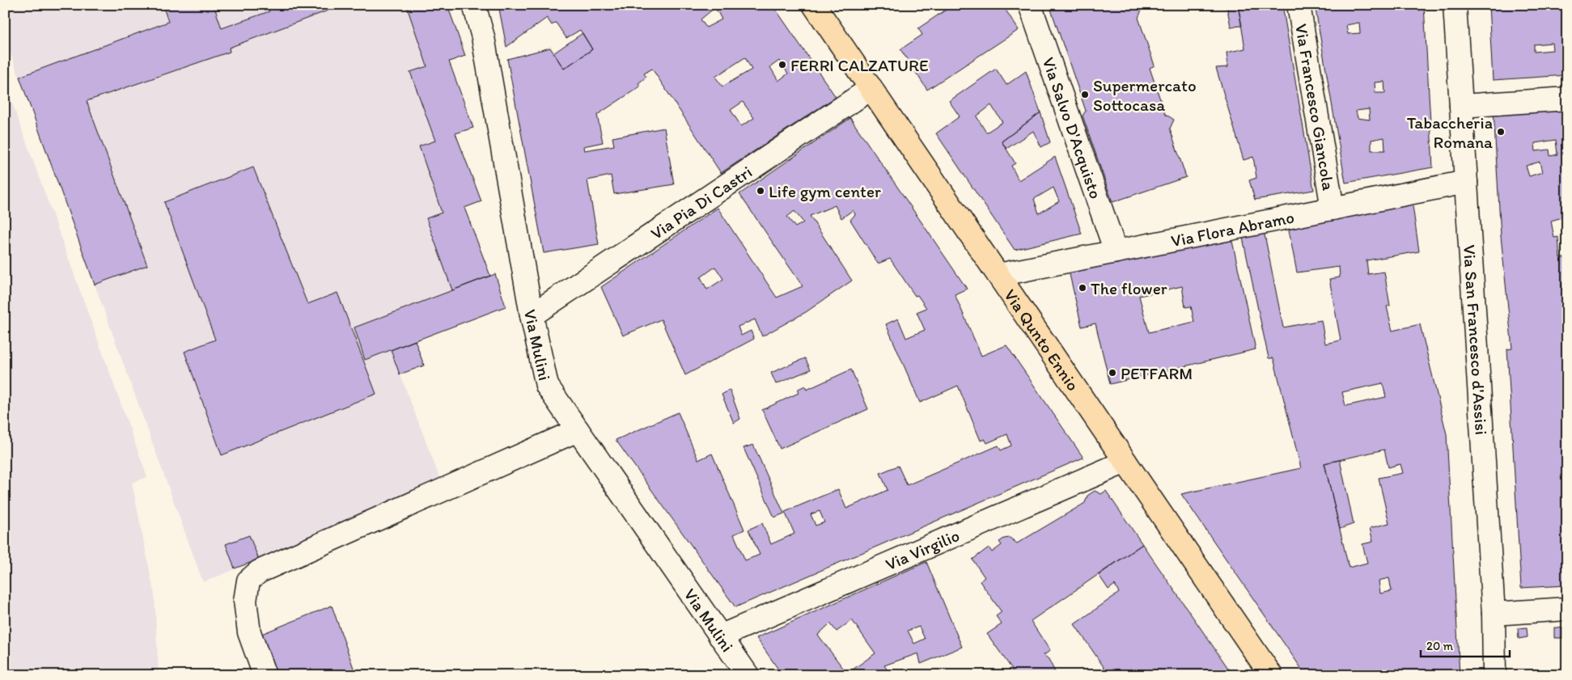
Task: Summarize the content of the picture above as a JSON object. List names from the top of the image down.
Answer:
{
  "streets": {
    "main road": ["Via Qunto Ennio"],
    "street": [
      "Via Francesco Giancola",
      "Via Salvo D'Acquisto",
      "Via Pia Di Castri",
      "Via Flora Abramo",
      "Via San Francesco d'Assisi",
      "Via Mulini",
      "Via Virgilio"
    ]
  },
  "crossings": [
    ["Via Francesco Giancola", "Via Flora Abramo"],
    ["Via Salvo D'Acquisto", "Via Flora Abramo"],
    ["Via Pia Di Castri", "Via Qunto Ennio"],
    ["Via Pia Di Castri", "Via Mulini"],
    ["Via Flora Abramo", "Via Qunto Ennio"],
    ["Via Flora Abramo", "Via San Francesco d'Assisi"],
    ["Via Qunto Ennio", "Via Virgilio"],
    ["Via Mulini", "Via Virgilio"]
  ],
  "places": [
    "FERRI CALZATURE",
    "Supermercato Sottocasa",
    "Tabaccheria Romana",
    "Life gym center",
    "The flower",
    "PETFARM"
  ],
  "scale_bar": "20 m"
}
